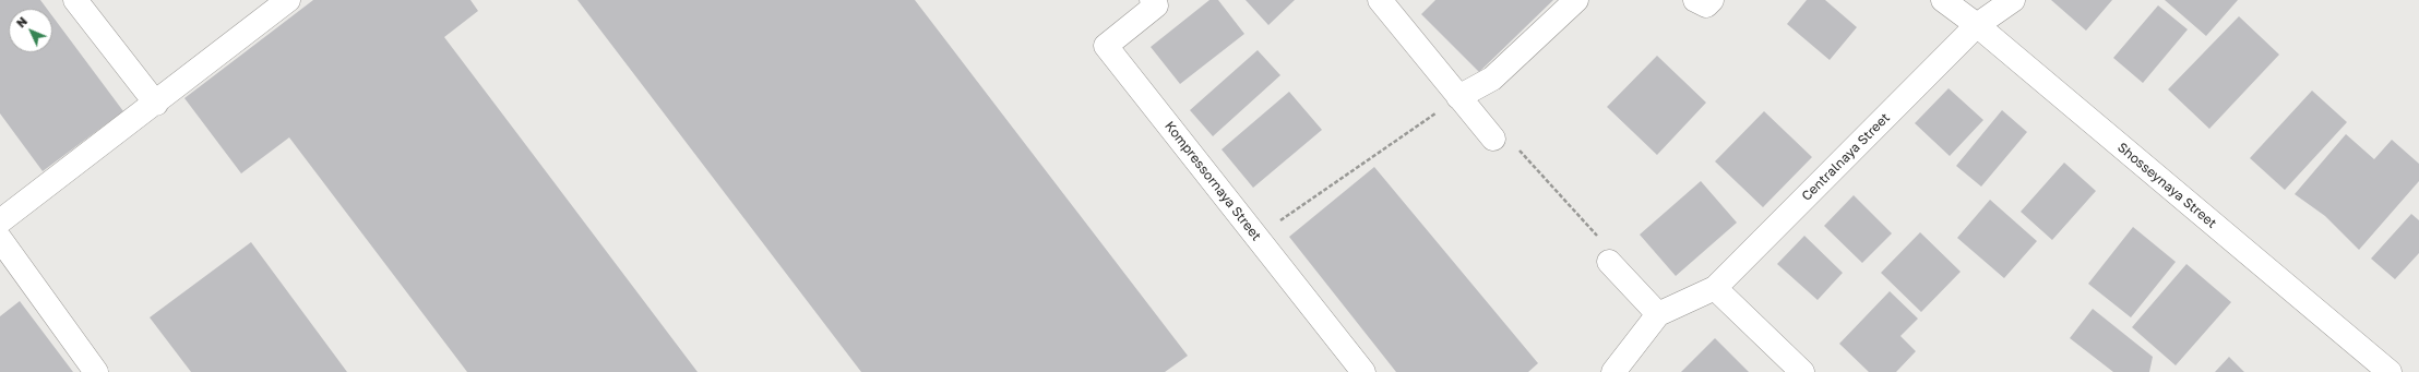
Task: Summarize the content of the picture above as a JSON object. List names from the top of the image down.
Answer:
{
  "streets": {
    "street": ["Centralnaya Street", "Kompressornaya Street", "Shosseynaya Street"]
  },
  "crossings": [
    ["Centralnaya Street", "Shosseynaya Street"]
  ],
  "north": "top left"
}
